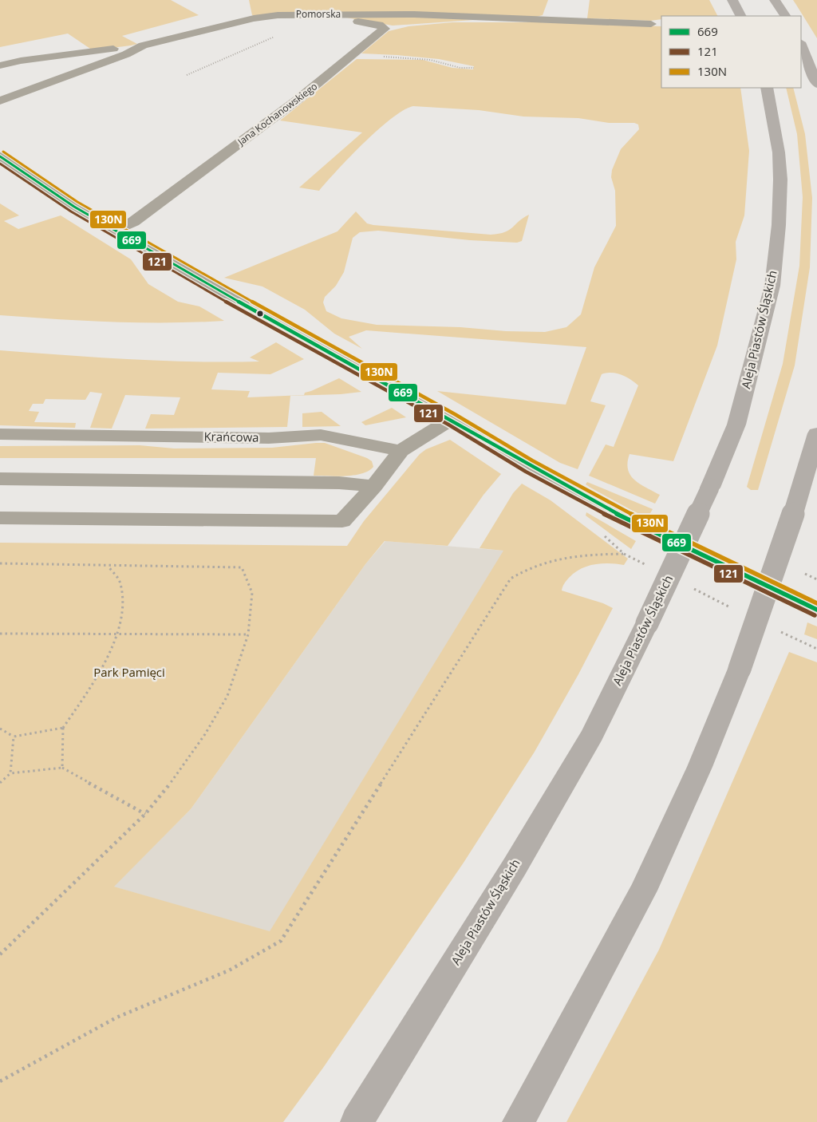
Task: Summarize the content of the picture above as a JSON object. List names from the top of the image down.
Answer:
{
  "streets": {
    "highway": ["Aleja Piastów Śląskich"],
    "street": ["Pomorska", "Jana Kochanowskiego", "Krańcowa"]
  },
  "parks": ["Park Pamięci"],
  "lines": ["transit line 130N", "transit line 669", "transit line 121"],
  "legend": ["669", "121", "130N"]
}
